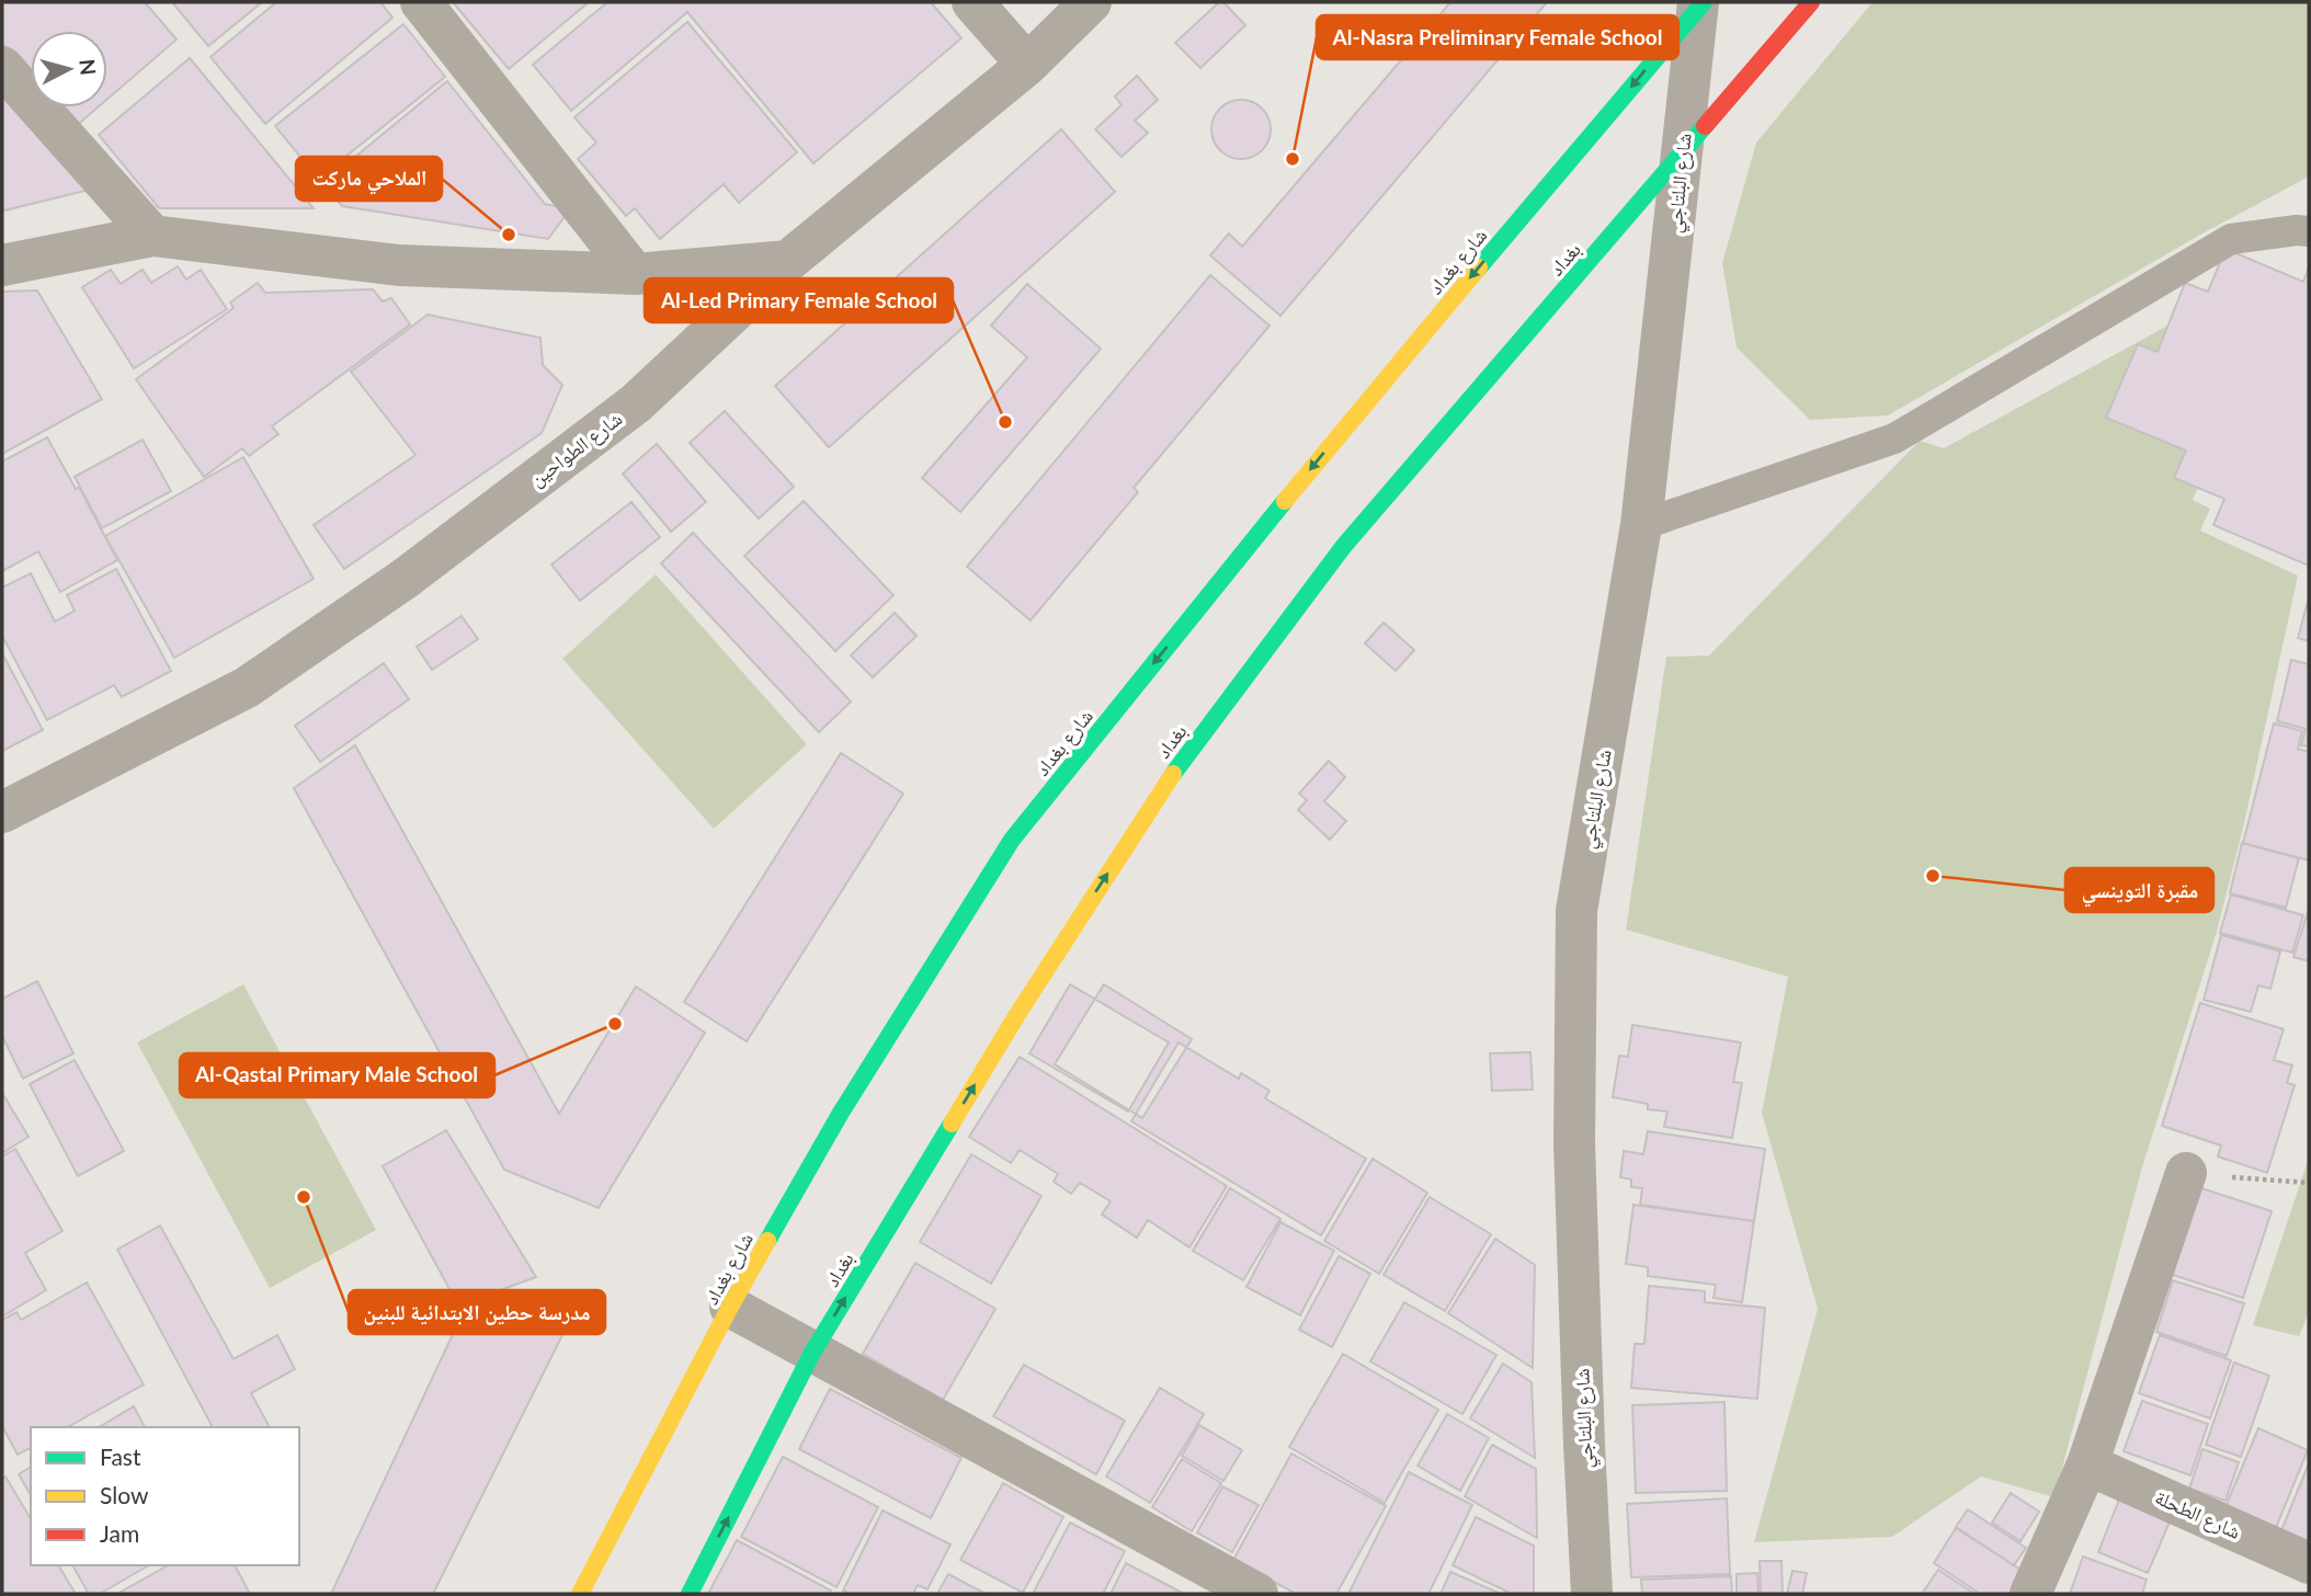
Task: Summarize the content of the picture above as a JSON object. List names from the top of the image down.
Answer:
{
  "streets": {
    "main road": ["بغداد", "شارع بغداد"],
    "street": ["شارع البلتاجي", "شارع الطواحين", "شارع الطحلة"]
  },
  "crossings": [
    ["شارع البلتاجي", "بغداد"],
    ["شارع البلتاجي", "شارع بغداد"]
  ],
  "one_way": ["بغداد", "شارع بغداد"],
  "places": [
    "Al-Nasra Preliminary Female School",
    "الملاحي ماركت",
    "Al-Led Primary Female School",
    "مقبرة التوينسي",
    "Al-Qastal Primary Male School",
    "مدرسة حطين الابتدائية للبنين"
  ],
  "legend": ["Fast", "Slow", "Jam"],
  "north": "right"
}
